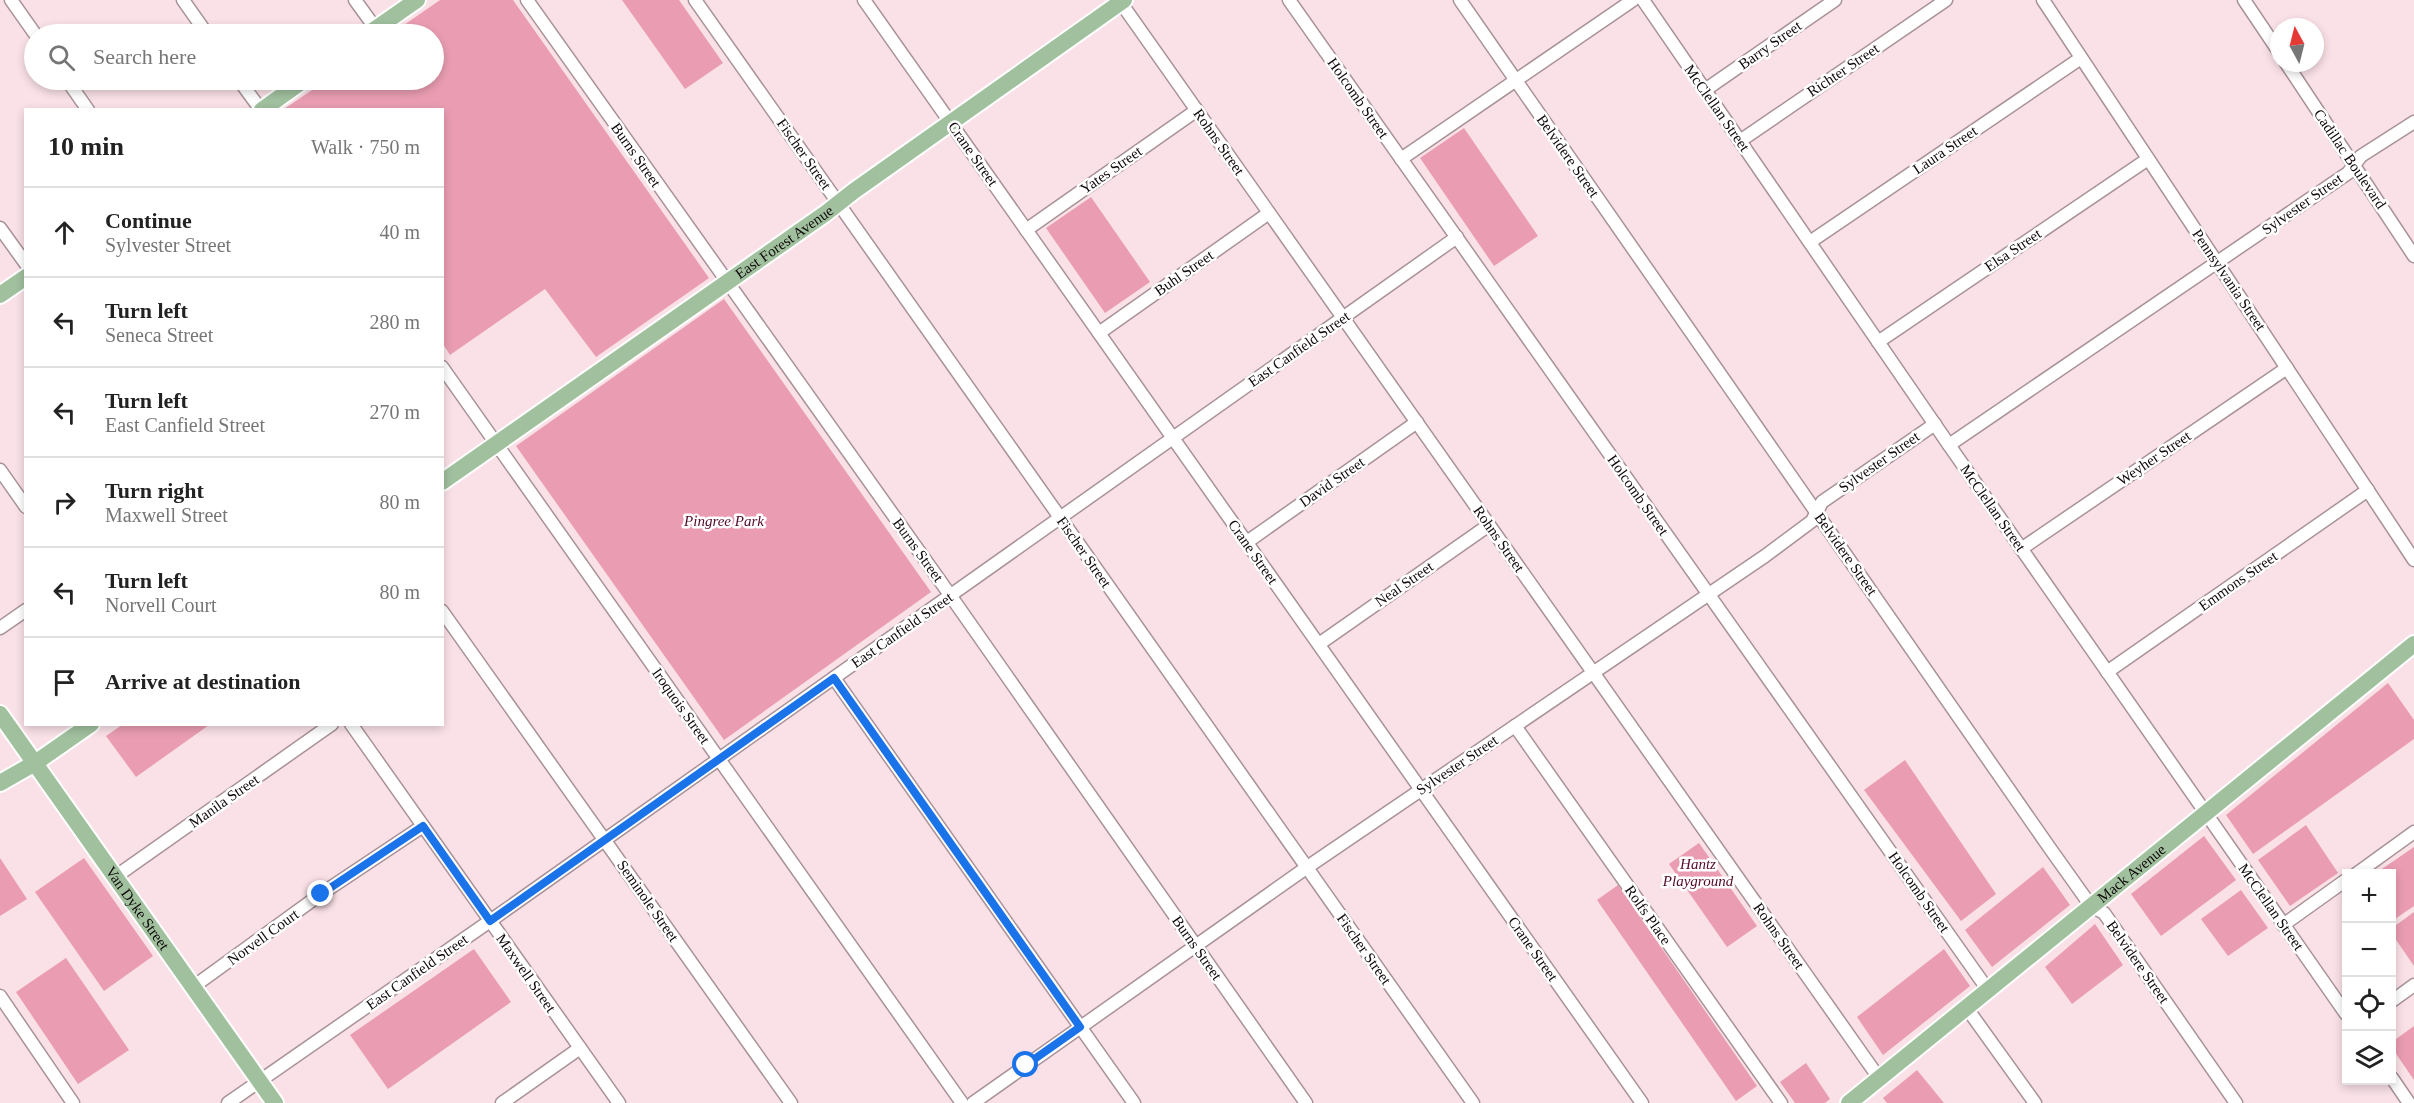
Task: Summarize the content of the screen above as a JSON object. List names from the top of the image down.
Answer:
{
  "streets": {
    "main road": ["East Forest Avenue", "Mack Avenue", "Van Dyke Street"],
    "street": [
      "Barry Street",
      "Richter Street",
      "Holcomb Street",
      "McClellan Street",
      "Rohns Street",
      "Laura Street",
      "Fischer Street",
      "Crane Street",
      "Burns Street",
      "Belvidere Street",
      "Cadillac Boulevard",
      "Yates Street",
      "Sylvester Street",
      "Elsa Street",
      "Buhl Street",
      "Pennsylvania Street",
      "East Canfield Street",
      "Weyher Street",
      "David Street",
      "Emmons Street",
      "Neal Street",
      "Iroquois Street",
      "Manila Street",
      "Seminole Street",
      "Rolfs Place",
      "Norvell Court",
      "Maxwell Street"
    ]
  },
  "crossings": [
    ["Barry Street", "McClellan Street"],
    ["Richter Street", "McClellan Street"],
    ["Holcomb Street", "Sylvester Street"],
    ["Holcomb Street", "East Canfield Street"],
    ["Holcomb Street", "Mack Avenue"],
    ["McClellan Street", "Laura Street"],
    ["McClellan Street", "Sylvester Street"],
    ["McClellan Street", "Elsa Street"],
    ["McClellan Street", "Weyher Street"],
    ["McClellan Street", "Emmons Street"],
    ["McClellan Street", "Mack Avenue"],
    ["Rohns Street", "Yates Street"],
    ["Rohns Street", "Sylvester Street"],
    ["Rohns Street", "East Forest Avenue"],
    ["Rohns Street", "Buhl Street"],
    ["Rohns Street", "East Canfield Street"],
    ["Rohns Street", "David Street"],
    ["Rohns Street", "Neal Street"],
    ["Rohns Street", "Mack Avenue"],
    ["Laura Street", "Pennsylvania Street"],
    ["Fischer Street", "Sylvester Street"],
    ["Fischer Street", "East Forest Avenue"],
    ["Fischer Street", "East Canfield Street"],
    ["Crane Street", "Yates Street"],
    ["Crane Street", "Sylvester Street"],
    ["Crane Street", "East Forest Avenue"],
    ["Crane Street", "Buhl Street"],
    ["Crane Street", "East Canfield Street"],
    ["Crane Street", "David Street"],
    ["Crane Street", "Neal Street"],
    ["Burns Street", "Sylvester Street"],
    ["Burns Street", "East Forest Avenue"],
    ["Burns Street", "East Canfield Street"],
    ["Belvidere Street", "Sylvester Street"],
    ["Belvidere Street", "Mack Avenue"],
    ["Cadillac Boulevard", "Sylvester Street"],
    ["Sylvester Street", "Pennsylvania Street"],
    ["Sylvester Street", "Rolfs Place"],
    ["East Forest Avenue", "Iroquois Street"],
    ["Elsa Street", "Pennsylvania Street"],
    ["Pennsylvania Street", "Weyher Street"],
    ["Pennsylvania Street", "Emmons Street"],
    ["East Canfield Street", "Iroquois Street"],
    ["East Canfield Street", "Seminole Street"],
    ["East Canfield Street", "Van Dyke Street"],
    ["East Canfield Street", "Maxwell Street"],
    ["Manila Street", "Van Dyke Street"],
    ["Van Dyke Street", "Norvell Court"],
    ["Norvell Court", "Maxwell Street"]
  ],
  "parks": ["Pingree Park", "Hantz Playground"],
  "north": "top",
  "page": {
    "search": "Search here",
    "heading": ["10 min", "Walk · 750 m"],
    "list": [
      ["Continue", "Sylvester Street", "40 m"],
      ["Turn left", "Seneca Street", "280 m"],
      ["Turn left", "East Canfield Street", "270 m"],
      ["Turn right", "Maxwell Street", "80 m"],
      ["Turn left", "Norvell Court", "80 m"],
      "Arrive at destination"
    ],
    "map_buttons": ["+", "−"]
  }
}
